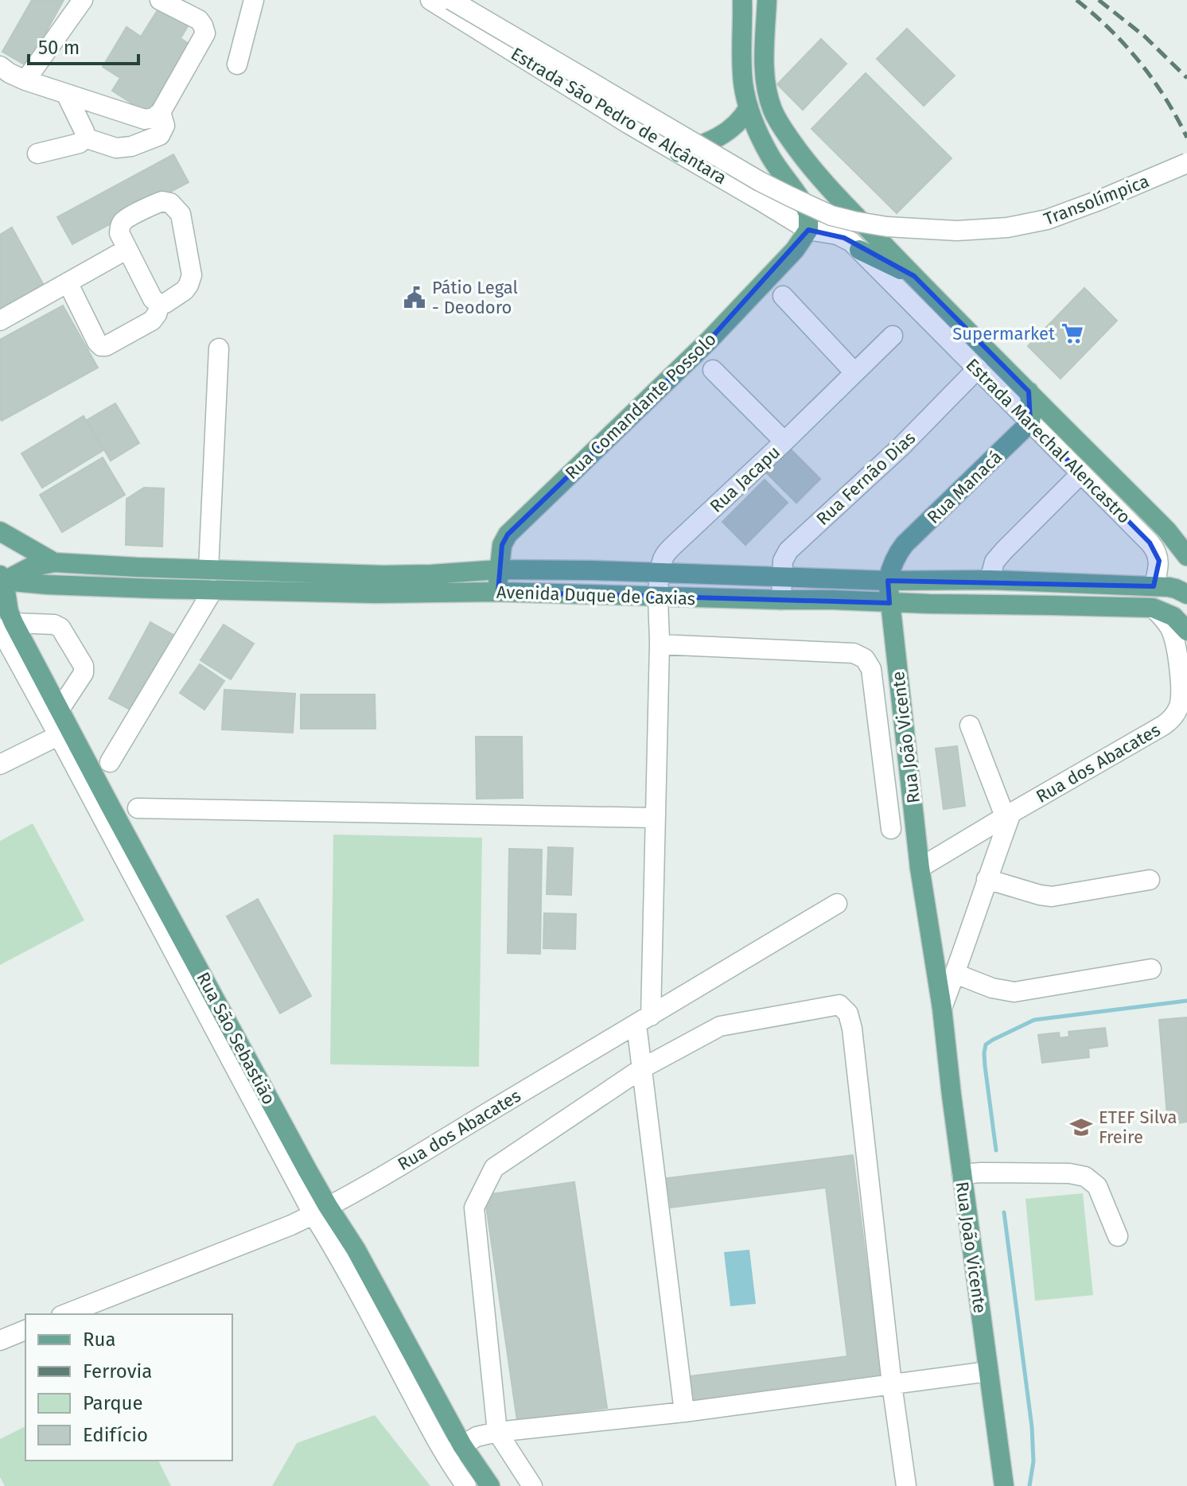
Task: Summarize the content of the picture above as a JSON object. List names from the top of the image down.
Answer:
{
  "streets": {
    "main road": [
      "Rua Comandante Possolo",
      "Estrada Marechal Alencastro",
      "Rua Manacá",
      "Avenida Duque de Caxias",
      "Rua João Vicente",
      "Rua São Sebastião"
    ],
    "street": [
      "Estrada São Pedro de Alcântara",
      "Transolímpica",
      "Rua Fernão Dias",
      "Rua Jacapu",
      "Rua dos Abacates"
    ]
  },
  "crossings": [
    ["Estrada São Pedro de Alcântara", "Rua Comandante Possolo"],
    ["Estrada São Pedro de Alcântara", "Estrada Marechal Alencastro"],
    ["Rua Comandante Possolo", "Estrada Marechal Alencastro"],
    ["Rua Comandante Possolo", "Avenida Duque de Caxias"],
    ["Estrada Marechal Alencastro", "Rua Fernão Dias"],
    ["Estrada Marechal Alencastro", "Rua Manacá"],
    ["Estrada Marechal Alencastro", "Avenida Duque de Caxias"],
    ["Rua Fernão Dias", "Avenida Duque de Caxias"],
    ["Rua Jacapu", "Avenida Duque de Caxias"],
    ["Rua Jacapu", "Rua dos Abacates"],
    ["Rua Manacá", "Avenida Duque de Caxias"],
    ["Rua Manacá", "Rua João Vicente"],
    ["Avenida Duque de Caxias", "Rua João Vicente"],
    ["Avenida Duque de Caxias", "Rua dos Abacates"],
    ["Avenida Duque de Caxias", "Rua São Sebastião"],
    ["Rua João Vicente", "Rua dos Abacates"],
    ["Rua dos Abacates", "Rua São Sebastião"]
  ],
  "places": {
    "public building": ["Pátio Legal - Deodoro"],
    "supermarket": ["Supermarket"],
    "school or university": ["ETEF Silva Freire"]
  },
  "legend": [
    "Rua",
    "Ferrovia",
    "Parque",
    "Edifício"
  ],
  "scale_bar": "50 m"
}
